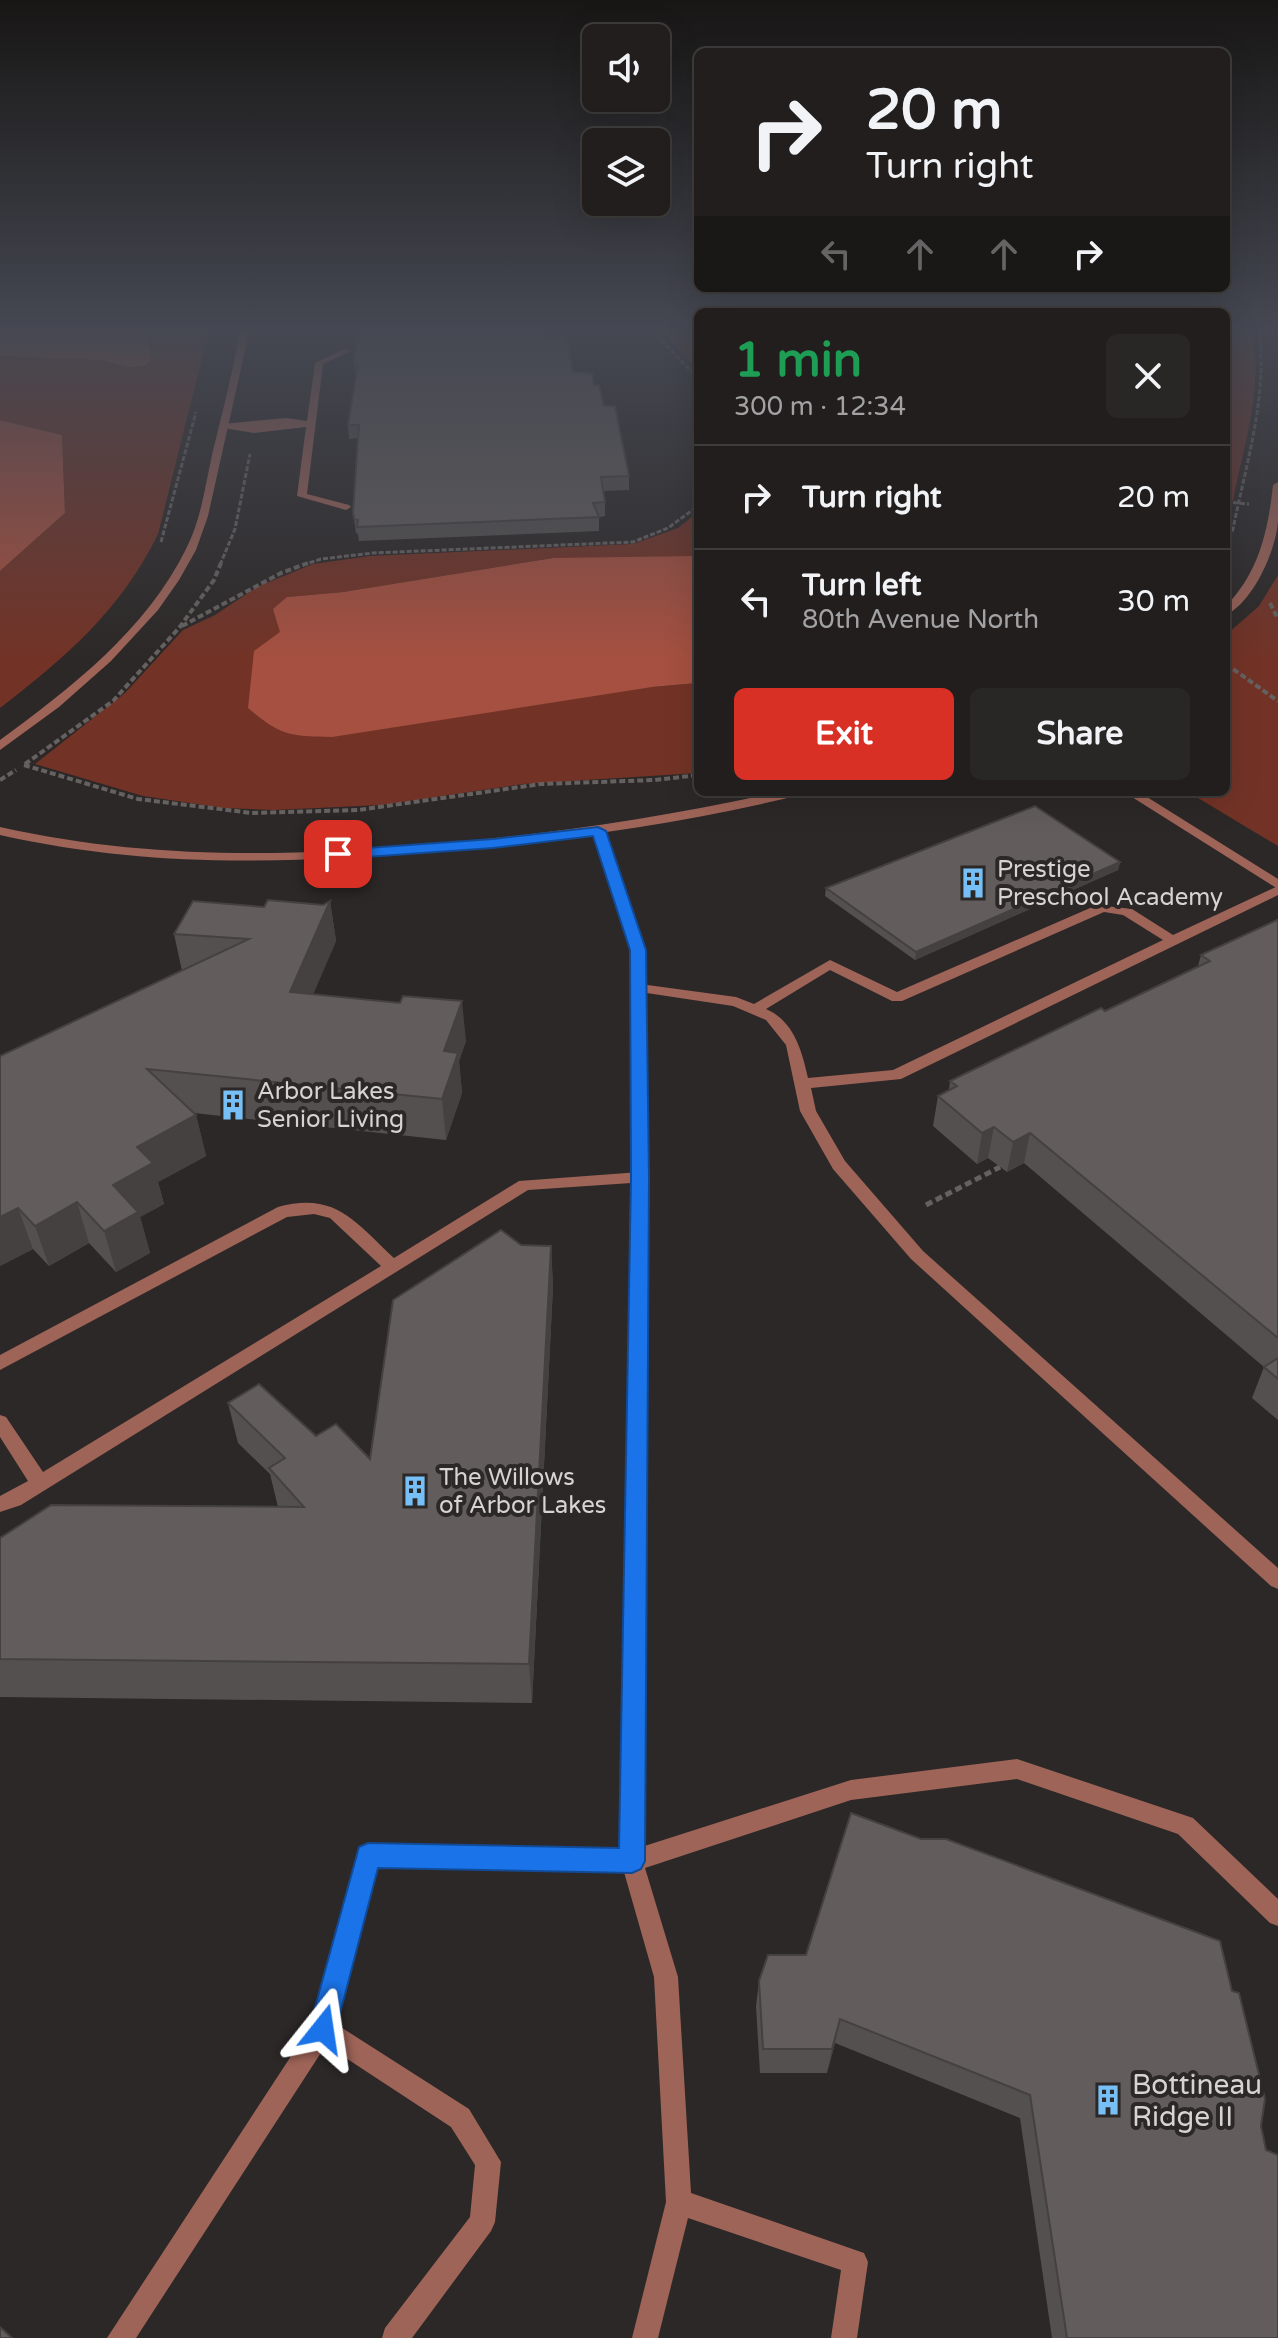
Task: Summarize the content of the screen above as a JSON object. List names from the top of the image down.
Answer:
{
  "places": {
    "building": [
      "Prestige Preschool Academy",
      "Arbor Lakes Senior Living",
      "The Willows of Arbor Lakes",
      "Bottineau Ridge II"
    ]
  },
  "page": {
    "turn": ["20 m", "Turn right"],
    "heading": ["1 min", "300 m · 12:34"],
    "list": [
      {
        "name": "Turn right",
        "value": "20 m"
      },
      {
        "name": "Turn left",
        "note": "80th Avenue North",
        "value": "30 m"
      }
    ],
    "buttons": ["Exit", "Share"]
  }
}
